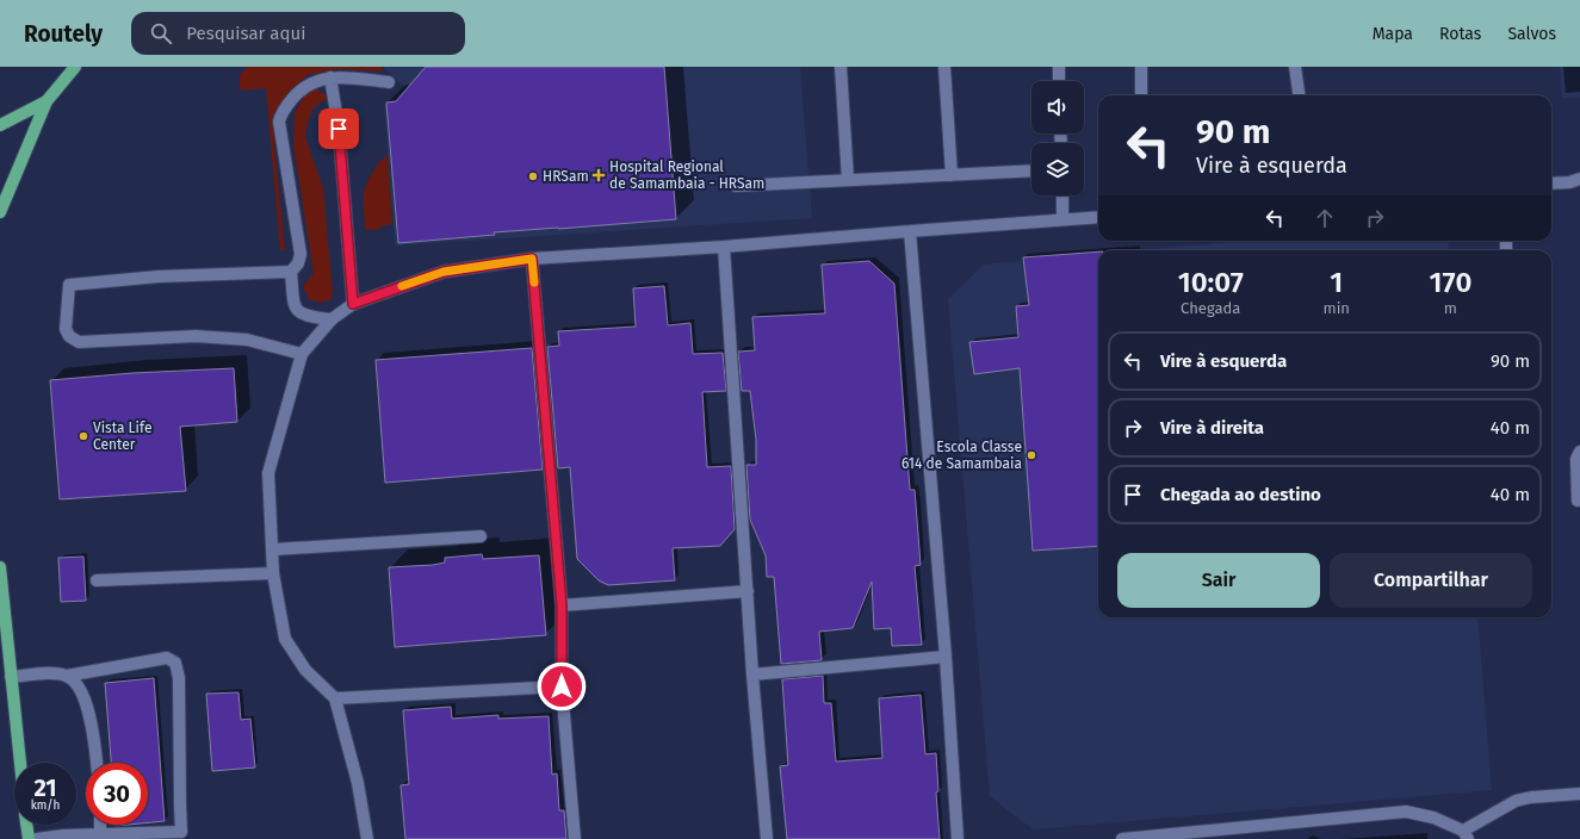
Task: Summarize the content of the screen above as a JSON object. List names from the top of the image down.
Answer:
{
  "places": {
    "health": ["Hospital Regional de Samambaia - HRSam"],
    "other": ["HRSam", "Vista Life Center", "Escola Classe 614 de Samambaia"]
  },
  "page": {
    "header": "Routely",
    "search": "Pesquisar aqui",
    "nav": ["Mapa", "Rotas", "Salvos"],
    "turn": ["90 m", "Vire à esquerda"],
    "eta": [
      "10:07",
      "Chegada",
      "1",
      "min",
      "170",
      "m"
    ],
    "list": [
      {
        "name": "Vire à esquerda",
        "value": "90 m"
      },
      {
        "name": "Vire à direita",
        "value": "40 m"
      },
      {
        "name": "Chegada ao destino",
        "value": "40 m"
      }
    ],
    "buttons": ["Sair", "Compartilhar"],
    "speed": "21 km/h",
    "limit": "30"
  }
}
